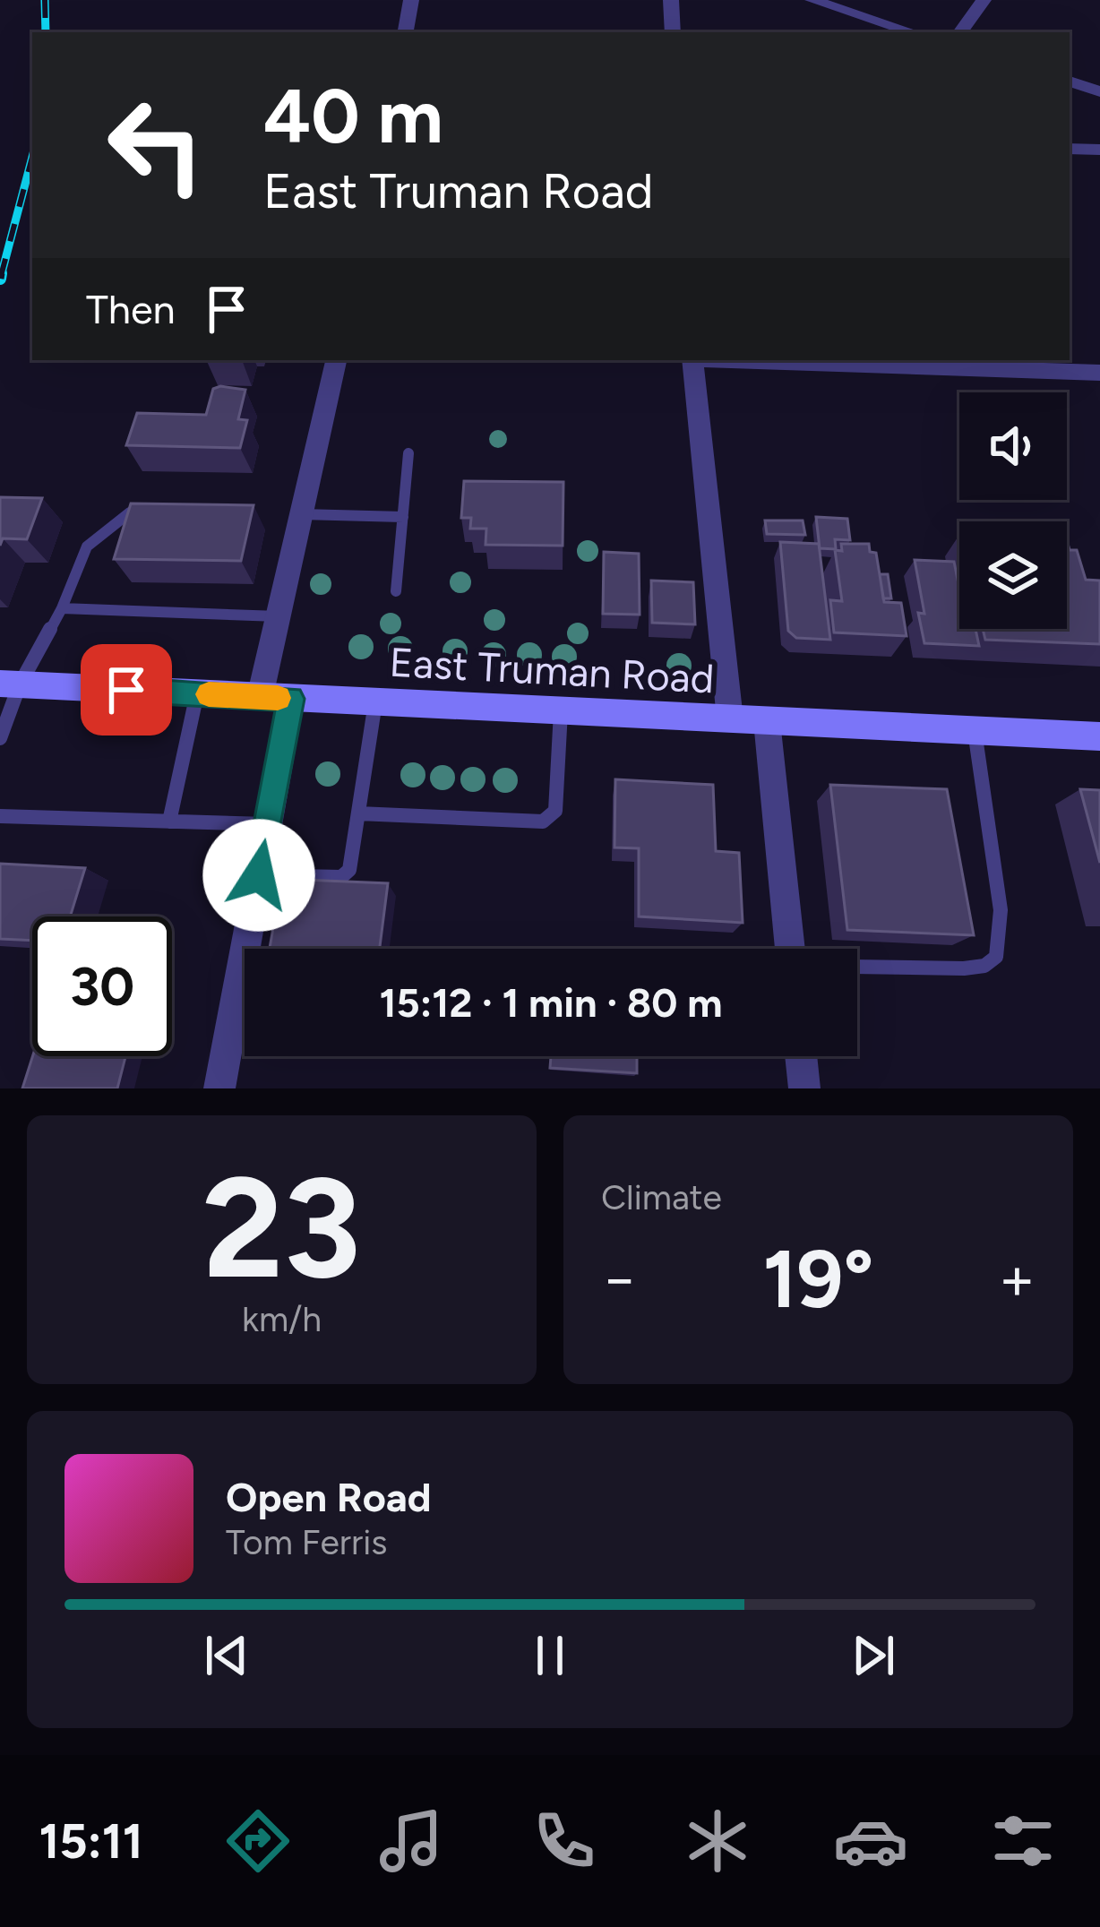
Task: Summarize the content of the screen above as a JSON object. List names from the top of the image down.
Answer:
{
  "streets": {
    "main road": ["East Truman Road"]
  },
  "page": {
    "turn": ["40 m", "East Truman Road"],
    "then": "Then",
    "limit": "30",
    "trip": "15:12 · 1 min · 80 m",
    "tile": [
      ["23", "km/h"],
      "Climate"
    ],
    "heat": ["−", "19°", "+"],
    "song": ["Open Road", "Tom Ferris"],
    "tabs": "15:11"
  }
}
